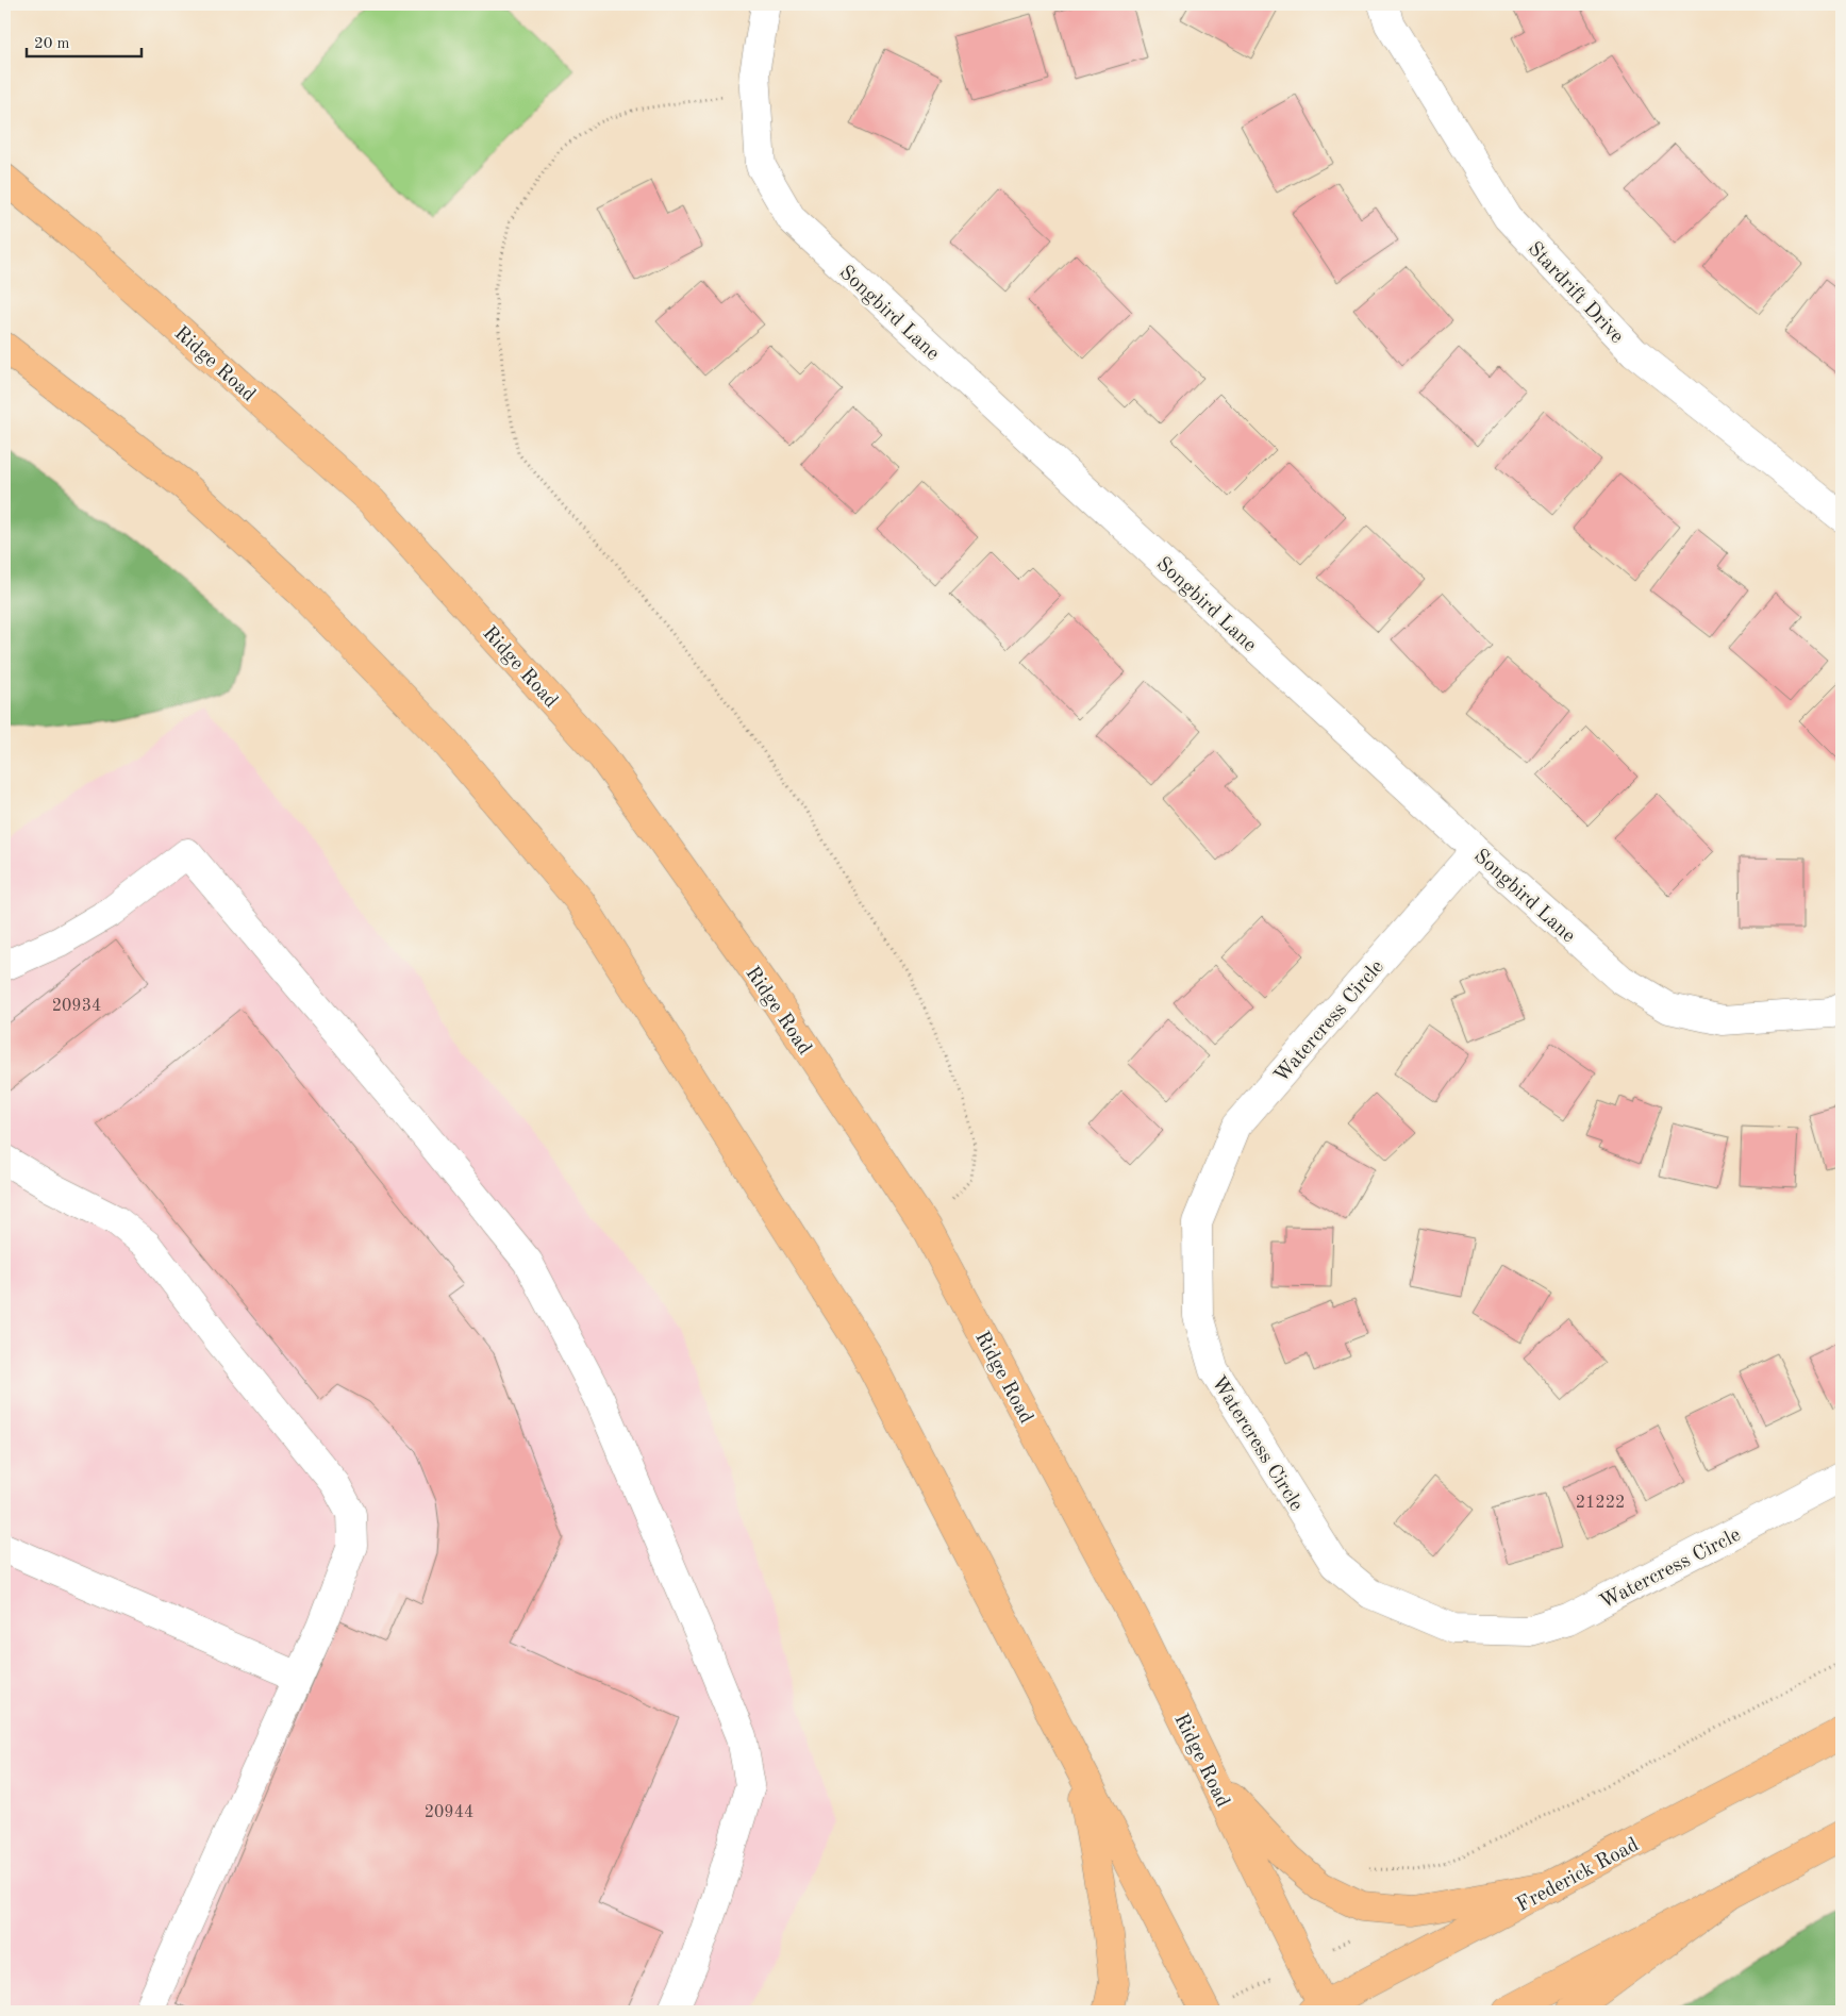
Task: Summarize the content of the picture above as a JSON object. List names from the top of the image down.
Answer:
{
  "streets": {
    "main road": ["Ridge Road", "Frederick Road"],
    "street": ["Stardrift Drive", "Songbird Lane", "Watercress Circle"]
  },
  "crossings": [
    ["Songbird Lane", "Watercress Circle"],
    ["Ridge Road", "Frederick Road"]
  ],
  "house_numbers": ["20934", "21222", "20944"],
  "scale_bar": "20 m"
}
